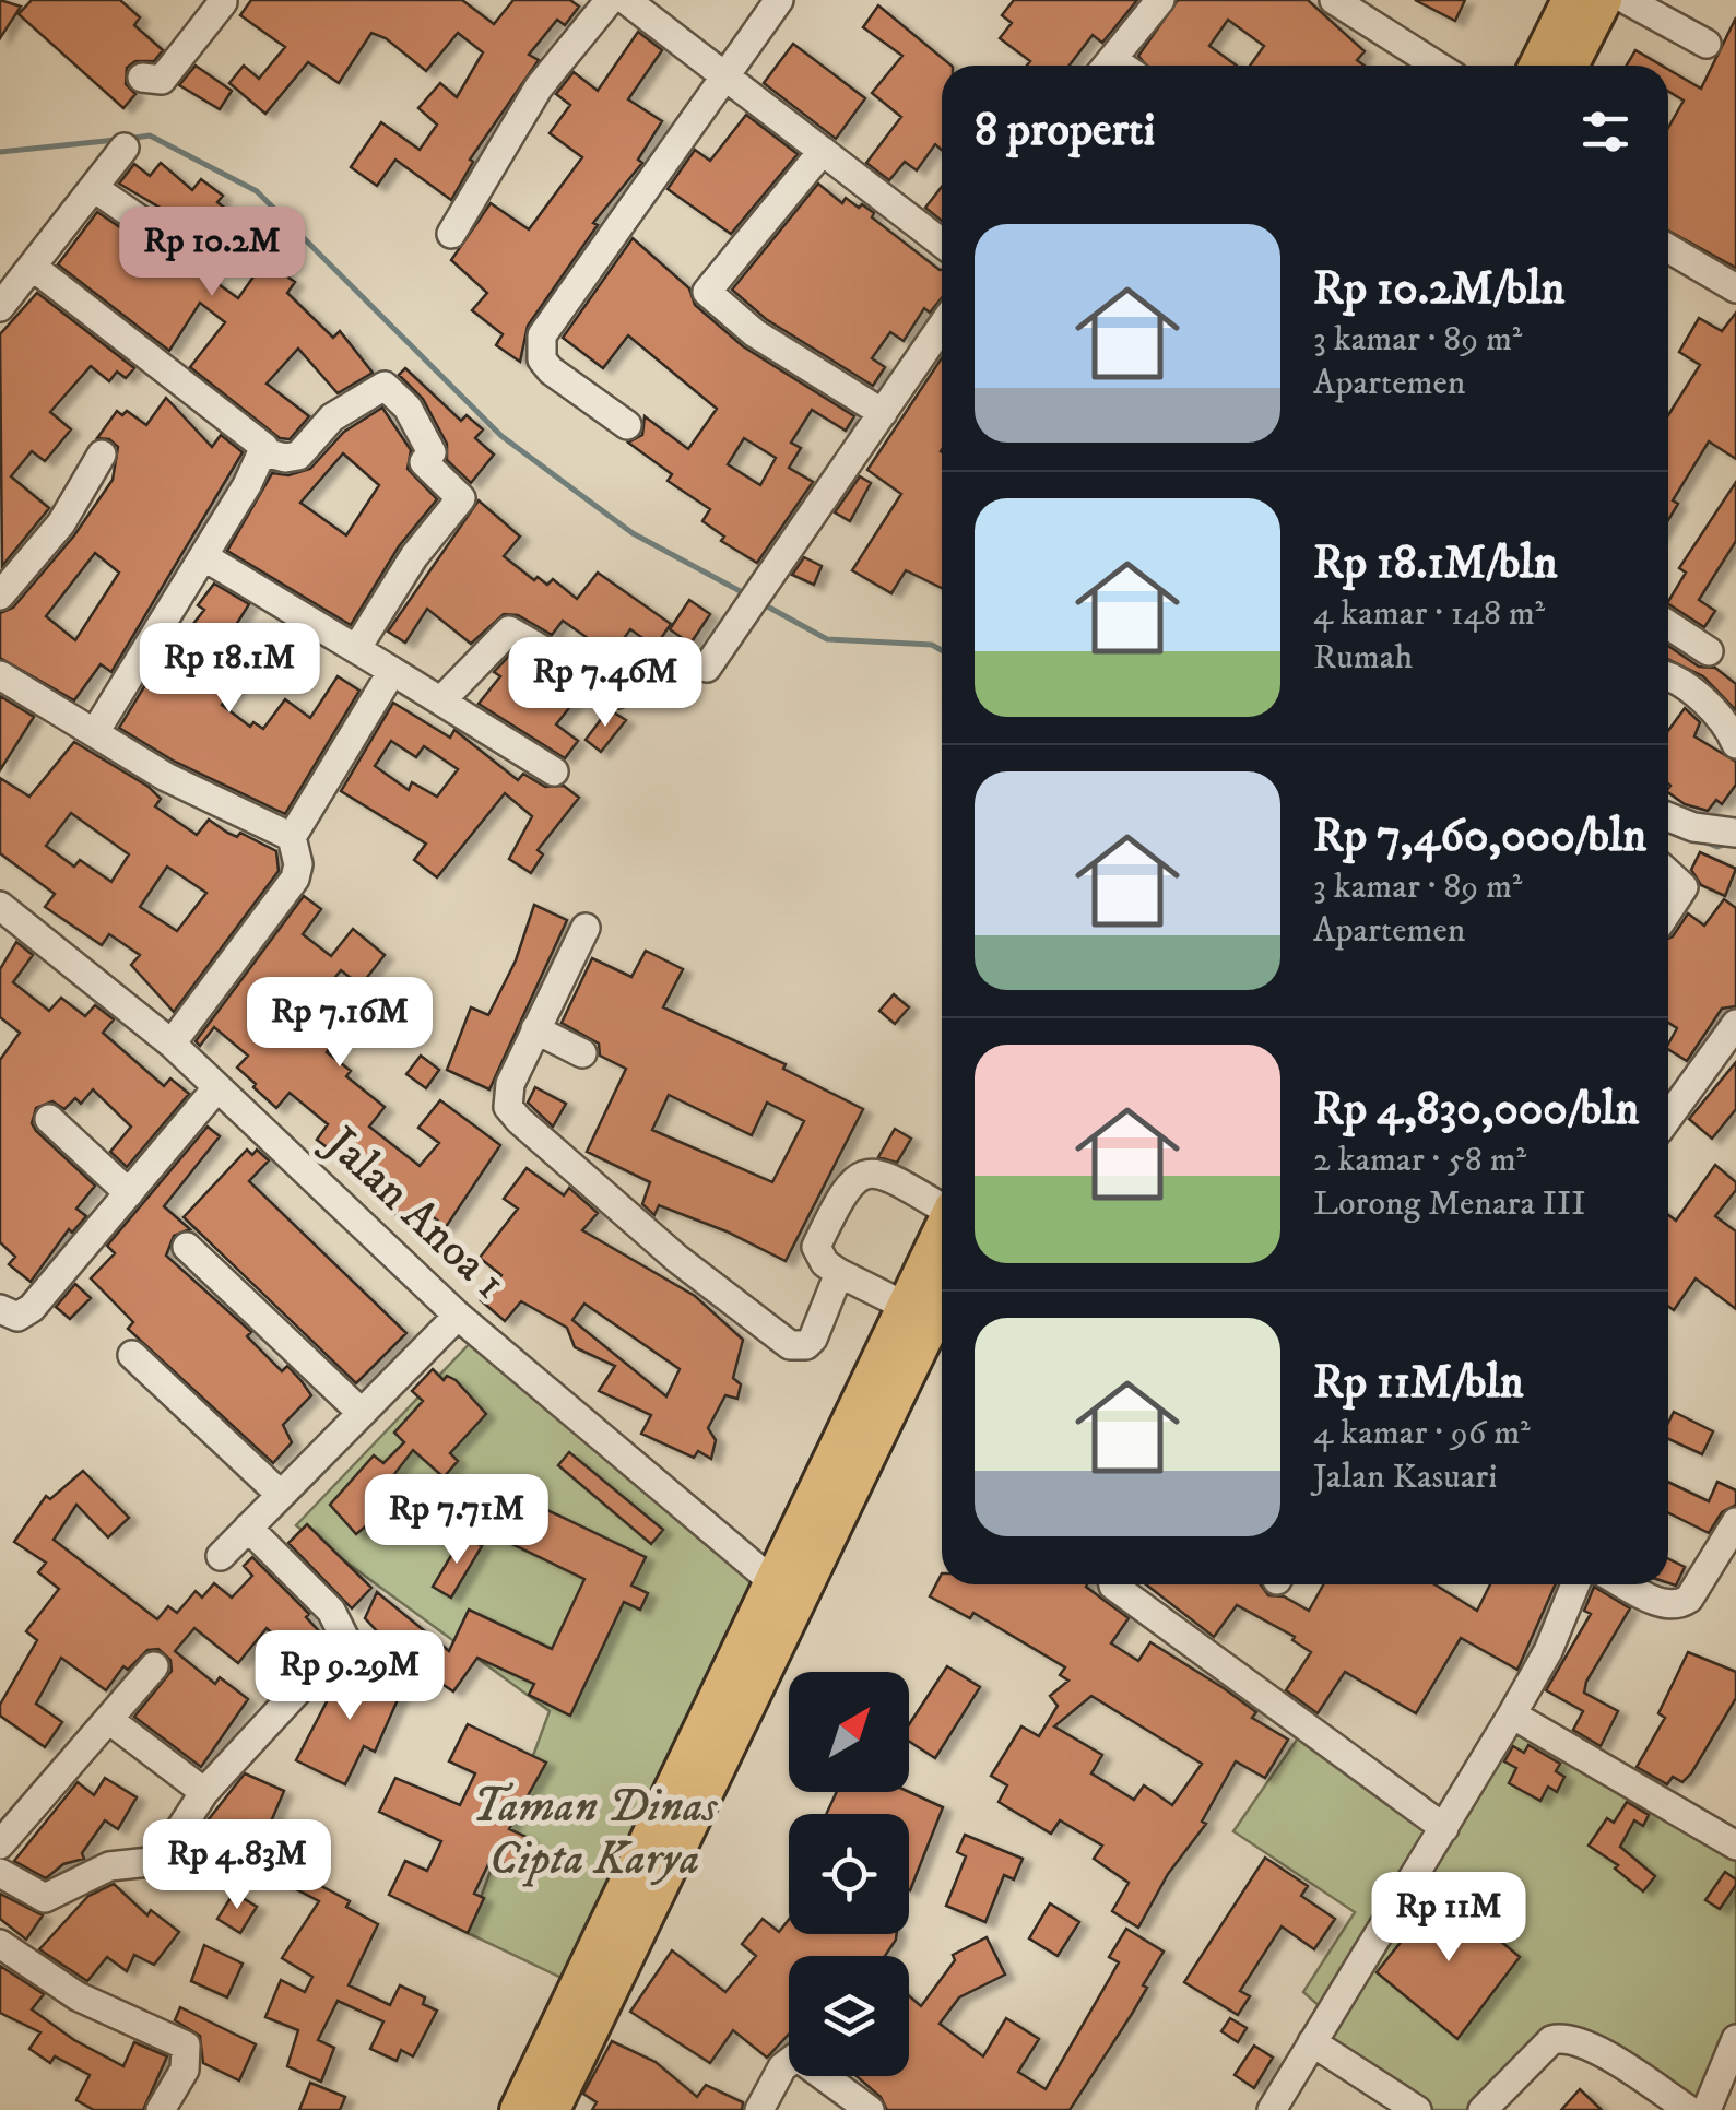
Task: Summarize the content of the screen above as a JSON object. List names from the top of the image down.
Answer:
{
  "streets": {
    "street": ["Jalan Anoa 1"]
  },
  "parks": ["Taman Dinas Cipta Karya"],
  "north": "top right",
  "page": {
    "heading": "8 properti",
    "list": [
      {
        "name": "Rp 10.2M/bln",
        "note": "3 kamar · 89 m² · Apartemen"
      },
      {
        "name": "Rp 18.1M/bln",
        "note": "4 kamar · 148 m² · Rumah"
      },
      {
        "name": "Rp 7,460,000/bln",
        "note": "3 kamar · 89 m² · Apartemen"
      },
      {
        "name": "Rp 4,830,000/bln",
        "note": "2 kamar · 58 m² · Lorong Menara III"
      },
      {
        "name": "Rp 11M/bln",
        "note": "4 kamar · 96 m² · Jalan Kasuari"
      }
    ],
    "price": [
      "Rp 10.2M",
      "Rp 18.1M",
      "Rp 7.46M",
      "Rp 7.16M",
      "Rp 7.71M",
      "Rp 9.29M",
      "Rp 4.83M",
      "Rp 11M"
    ]
  }
}
